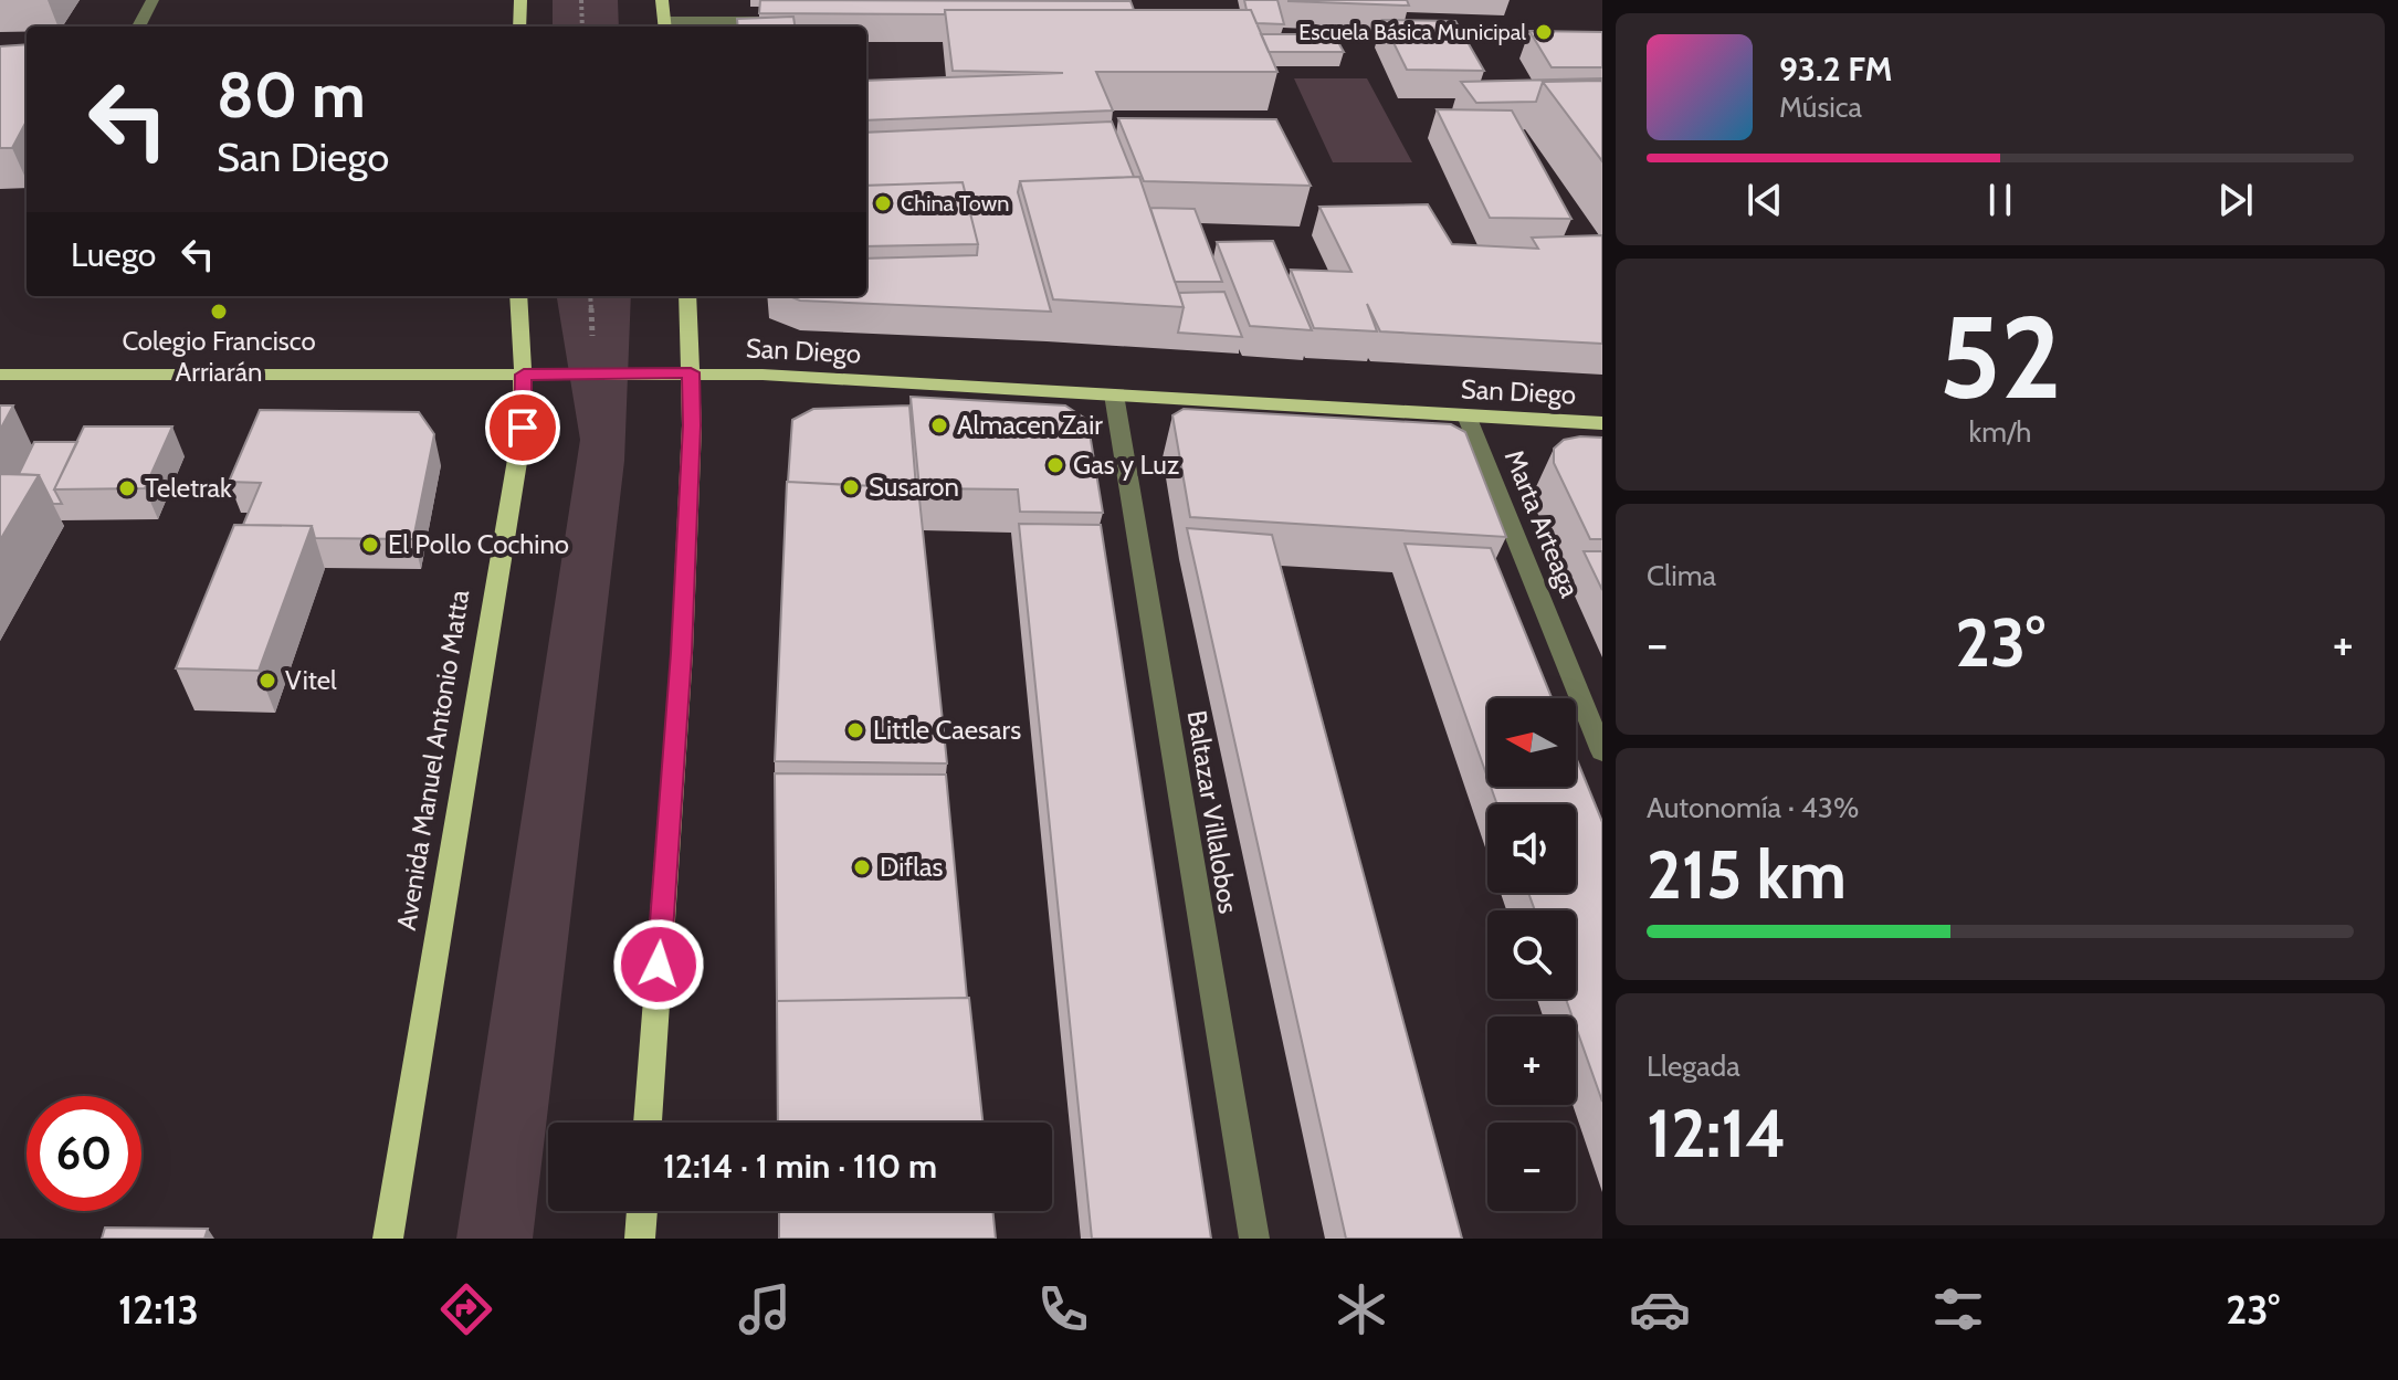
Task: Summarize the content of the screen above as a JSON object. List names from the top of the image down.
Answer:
{
  "streets": {
    "main road": ["San Diego", "Avenida Manuel Antonio Matta"],
    "street": ["Marta Arteaga", "Baltazar Villalobos"]
  },
  "crossings": [
    ["San Diego", "Marta Arteaga"],
    ["San Diego", "Avenida Manuel Antonio Matta"],
    ["San Diego", "Baltazar Villalobos"]
  ],
  "places": [
    "Escuela Básica Municipal",
    "China Town",
    "Colegio Francisco Arriarán",
    "Almacen Zair",
    "Gas y Luz",
    "Susaron",
    "Teletrak",
    "El Pollo Cochino",
    "Vitel",
    "Little Caesars",
    "Diflas"
  ],
  "north": "left",
  "page": {
    "turn": ["80 m", "San Diego"],
    "song": ["93.2 FM", "Música"],
    "then": "Luego",
    "tile": [
      ["52", "km/h"],
      "Clima",
      ["Autonomía · 43%", "215 km"],
      ["Llegada", "12:14"]
    ],
    "heat": ["−", "23°", "+"],
    "map_buttons": ["+", "−"],
    "limit": "60",
    "trip": "12:14 · 1 min · 110 m",
    "tabs": ["12:13", "23°"]
  }
}
